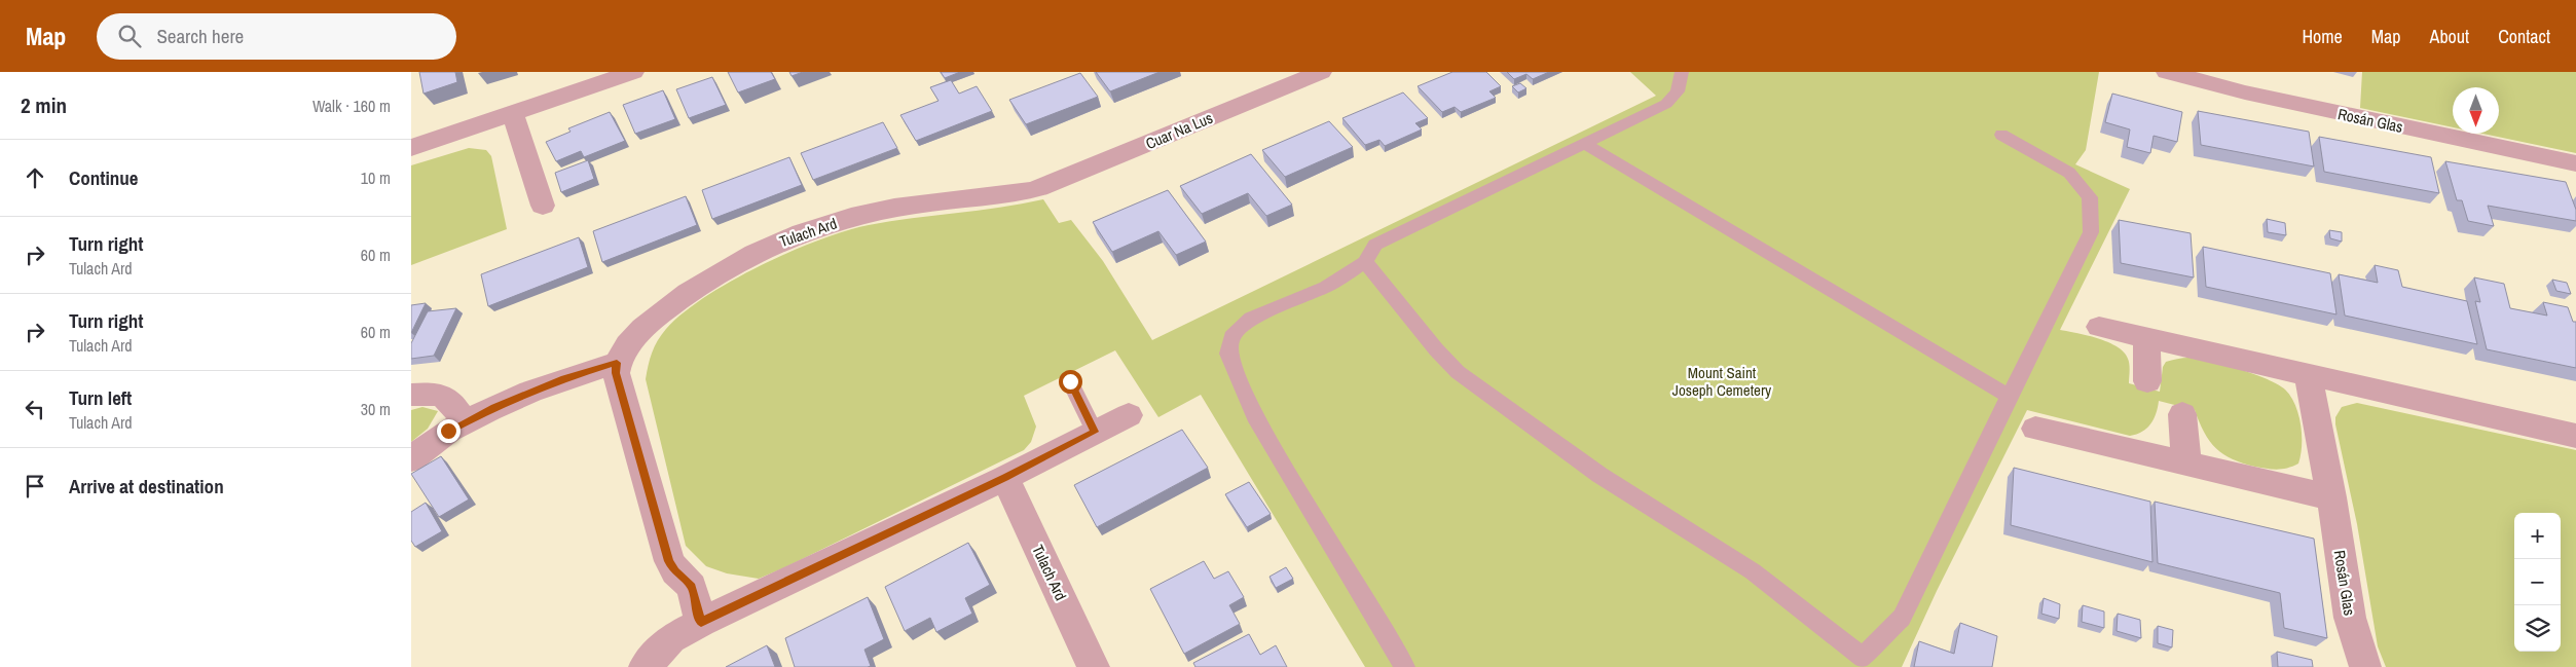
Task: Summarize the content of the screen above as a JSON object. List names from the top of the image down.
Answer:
{
  "streets": {
    "street": ["Rosán Glas", "Cuar Na Lus", "Tulach Ard"]
  },
  "crossings": [
    ["Cuar Na Lus", "Tulach Ard"]
  ],
  "parks": ["Mount Saint Joseph Cemetery"],
  "north": "bottom",
  "page": {
    "header": "Map",
    "search": "Search here",
    "nav": [
      "Home",
      "Map",
      "About",
      "Contact"
    ],
    "heading": ["2 min", "Walk · 160 m"],
    "list": [
      ["Continue", "10 m"],
      ["Turn right", "Tulach Ard", "60 m"],
      ["Turn right", "Tulach Ard", "60 m"],
      ["Turn left", "Tulach Ard", "30 m"],
      "Arrive at destination"
    ],
    "map_buttons": ["+", "−"]
  }
}
